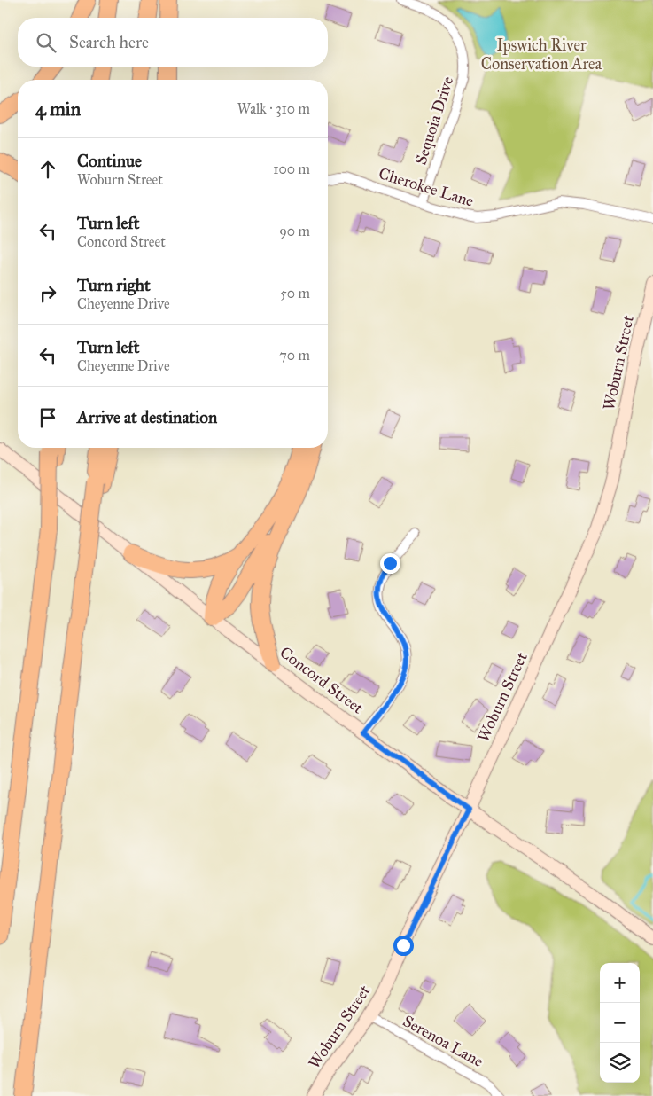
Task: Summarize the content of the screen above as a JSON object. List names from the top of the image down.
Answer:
{
  "streets": {
    "street": [
      "Sequoia Drive",
      "Cherokee Lane",
      "Woburn Street",
      "Concord Street",
      "Serenoa Lane"
    ]
  },
  "crossings": [
    ["Sequoia Drive", "Cherokee Lane"],
    ["Woburn Street", "Concord Street"],
    ["Woburn Street", "Serenoa Lane"]
  ],
  "parks": ["Ipswich River Conservation Area"],
  "page": {
    "search": "Search here",
    "heading": ["4 min", "Walk · 310 m"],
    "list": [
      ["Continue", "Woburn Street", "100 m"],
      ["Turn left", "Concord Street", "90 m"],
      ["Turn right", "Cheyenne Drive", "50 m"],
      ["Turn left", "Cheyenne Drive", "70 m"],
      "Arrive at destination"
    ],
    "map_buttons": ["+", "−"]
  }
}
